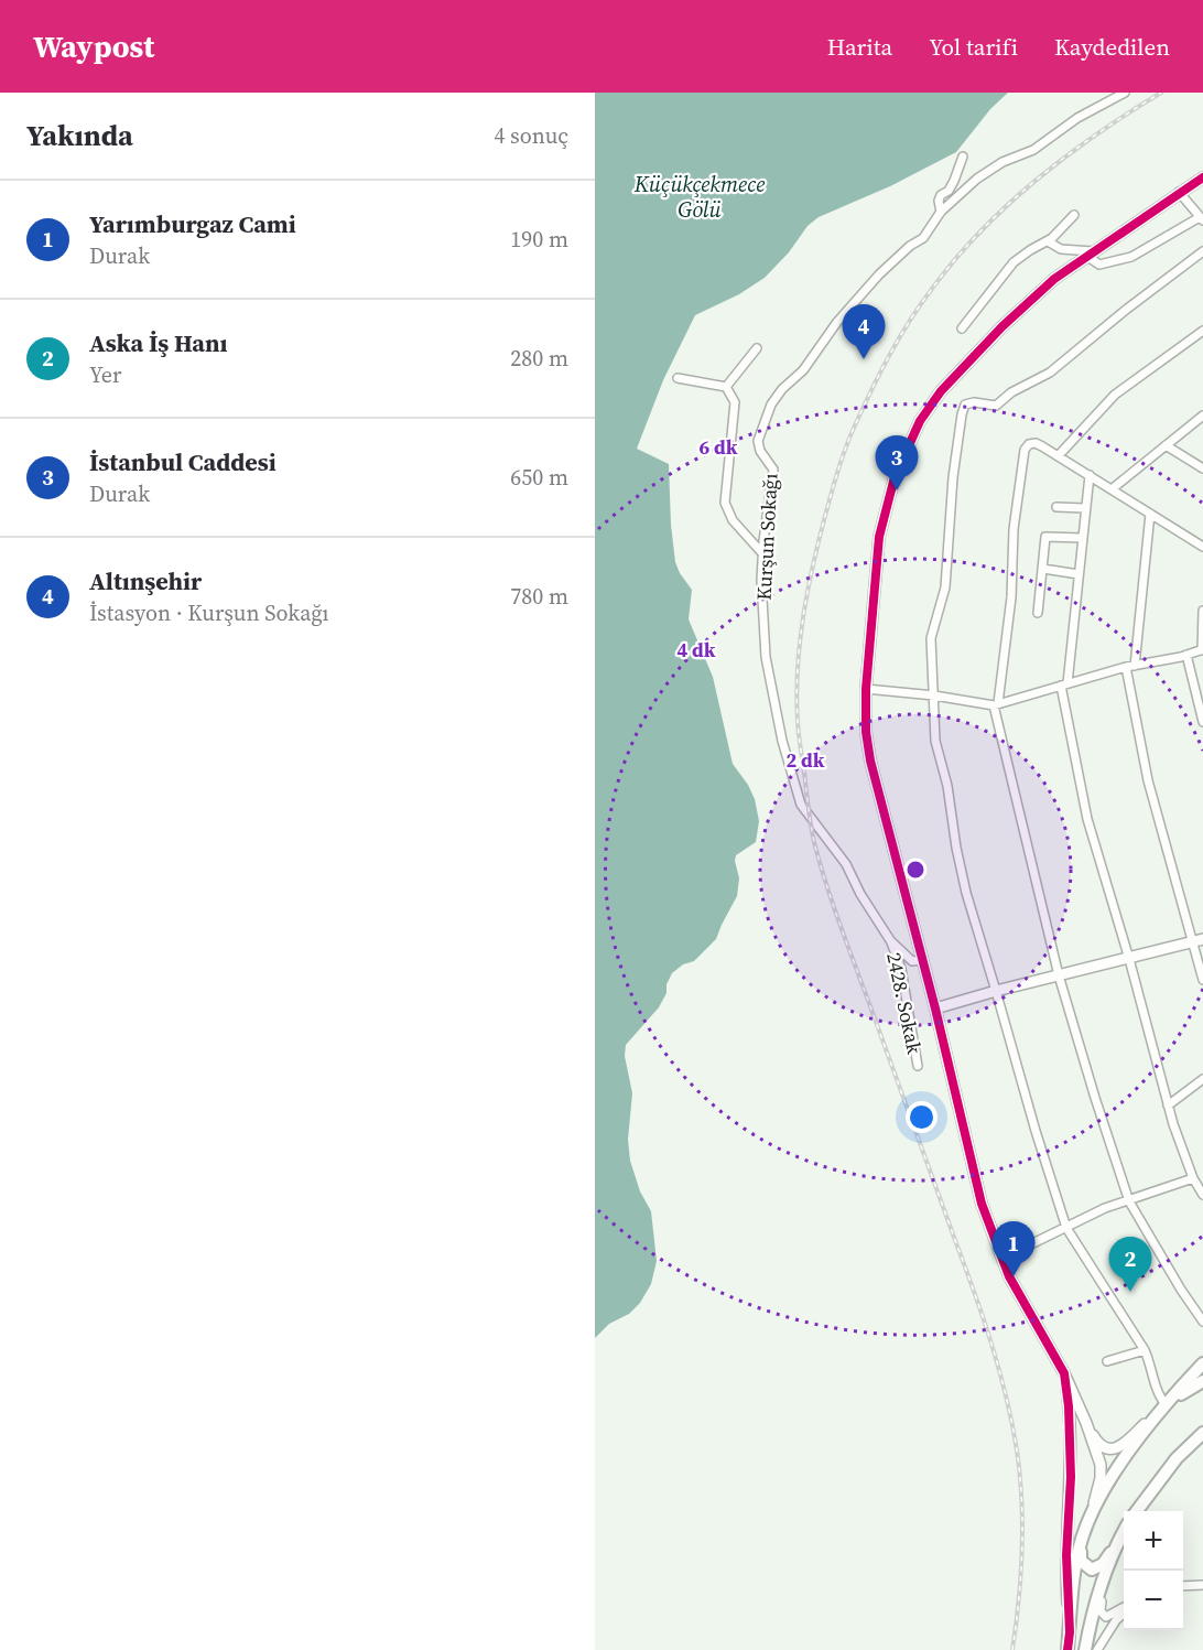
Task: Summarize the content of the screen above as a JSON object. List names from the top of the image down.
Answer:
{
  "streets": {
    "street": ["Kurşun Sokağı", "2428. Sokak"]
  },
  "crossings": [
    ["Kurşun Sokağı", "2428. Sokak"]
  ],
  "water": ["Küçükçekmece Gölü"],
  "page": {
    "header": "Waypost",
    "nav": ["Harita", "Yol tarifi", "Kaydedilen"],
    "heading": ["Yakında", "4 sonuç"],
    "list": [
      {
        "mark": "1",
        "name": "Yarımburgaz Cami",
        "note": "Durak",
        "value": "190 m"
      },
      {
        "mark": "2",
        "name": "Aska İş Hanı",
        "note": "Yer",
        "value": "280 m"
      },
      {
        "mark": "3",
        "name": "İstanbul Caddesi",
        "note": "Durak",
        "value": "650 m"
      },
      {
        "mark": "4",
        "name": "Altınşehir",
        "note": "İstasyon · Kurşun Sokağı",
        "value": "780 m"
      }
    ],
    "pins": [
      "4",
      "3",
      "1",
      "2"
    ],
    "map_buttons": ["+", "−"]
  },
  "rings": ["6 dk", "4 dk", "2 dk"]
}
